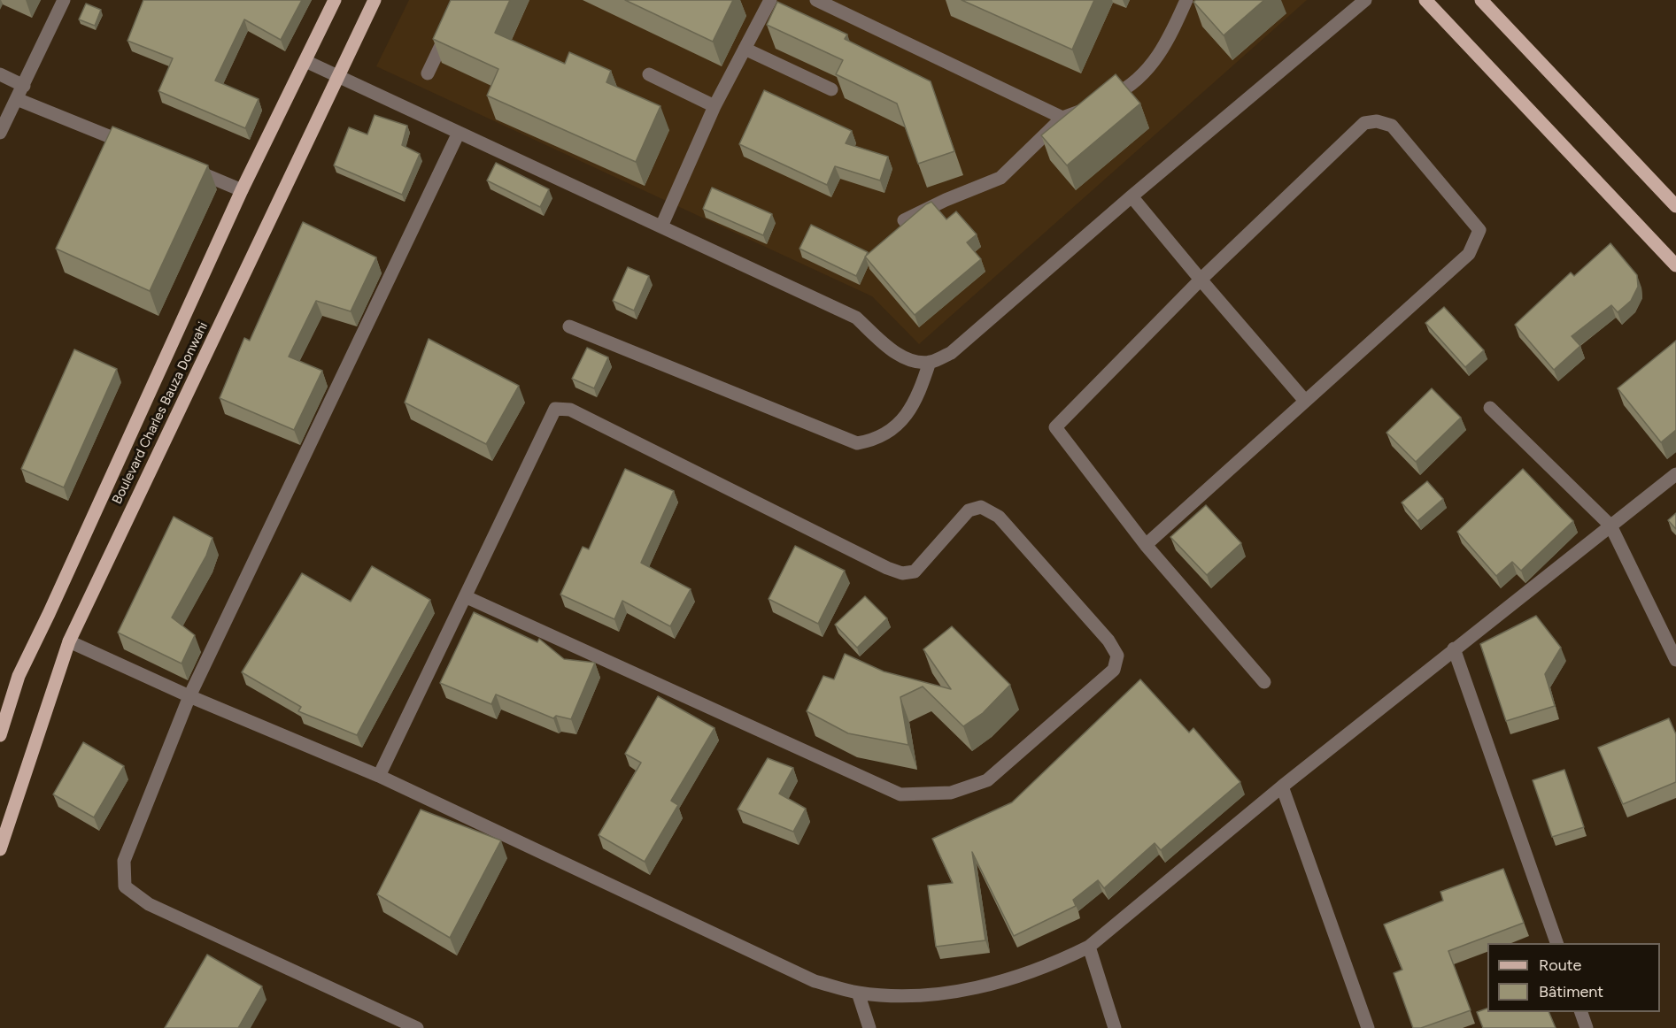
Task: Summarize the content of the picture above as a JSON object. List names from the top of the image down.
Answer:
{
  "streets": {
    "main road": ["Boulevard Charles Bauza Donwahi"]
  },
  "legend": ["Route", "Bâtiment"]
}
